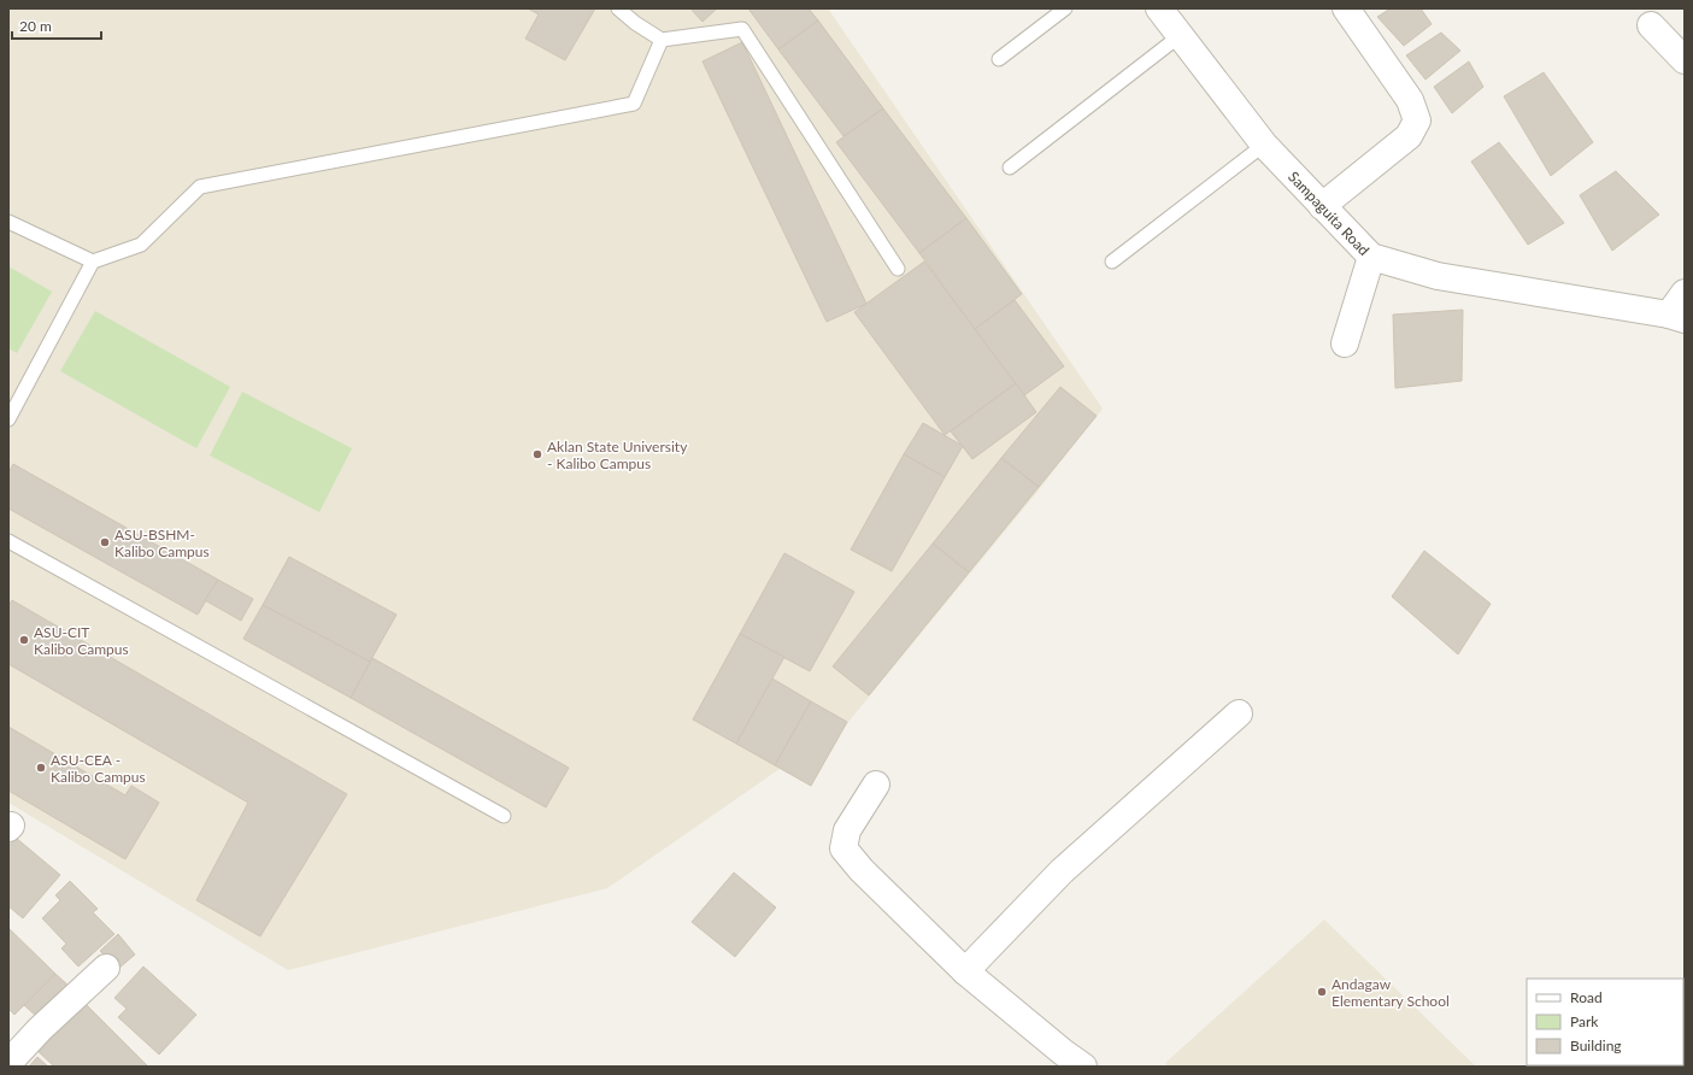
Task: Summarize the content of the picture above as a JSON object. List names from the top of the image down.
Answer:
{
  "streets": {
    "street": ["Sampaguita Road"]
  },
  "places": [
    "Aklan State University - Kalibo Campus",
    "ASU-BSHM- Kalibo Campus",
    "ASU-CIT Kalibo Campus",
    "ASU-CEA - Kalibo Campus",
    "Andagaw Elementary School"
  ],
  "legend": ["Road", "Park", "Building"],
  "scale_bar": "20 m"
}
